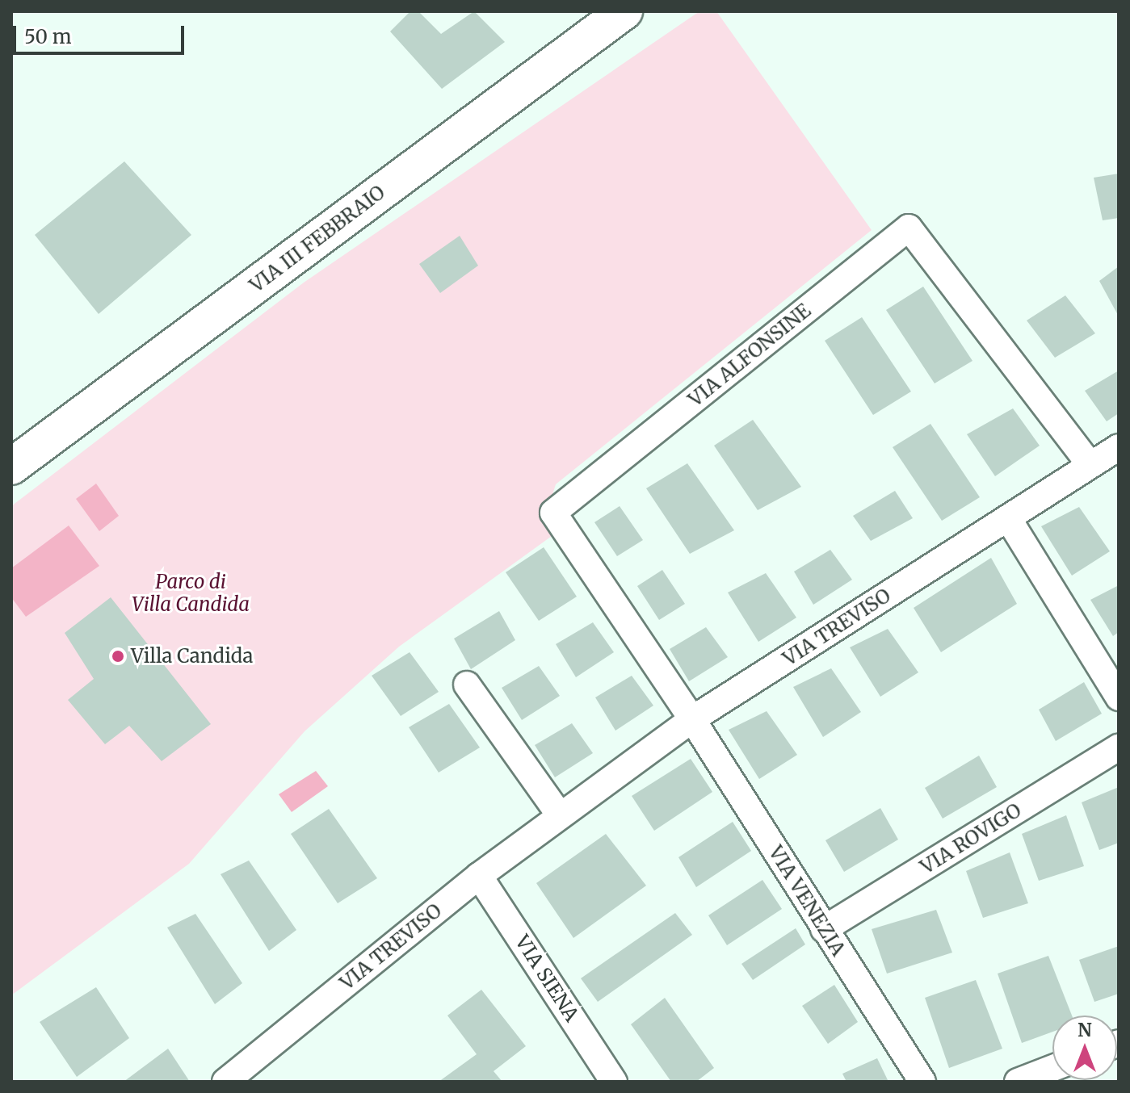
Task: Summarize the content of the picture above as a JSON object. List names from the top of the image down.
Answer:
{
  "streets": {
    "main road": ["VIA III FEBBRAIO"],
    "street": [
      "VIA ALFONSINE",
      "VIA TREVISO",
      "VIA ROVIGO",
      "VIA VENEZIA",
      "VIA SIENA"
    ]
  },
  "crossings": [
    ["VIA ALFONSINE", "VIA TREVISO"],
    ["VIA ALFONSINE", "VIA VENEZIA"],
    ["VIA TREVISO", "VIA VENEZIA"],
    ["VIA TREVISO", "VIA SIENA"],
    ["VIA ROVIGO", "VIA VENEZIA"]
  ],
  "parks": ["Parco di Villa Candida"],
  "places": ["Villa Candida"],
  "scale_bar": "50 m",
  "north": "top"
}
